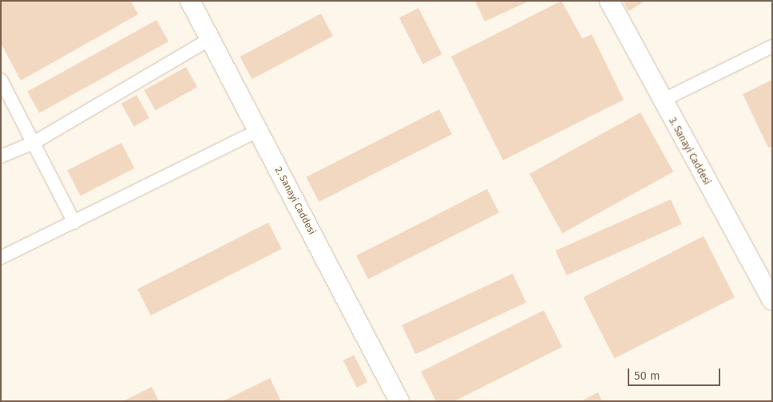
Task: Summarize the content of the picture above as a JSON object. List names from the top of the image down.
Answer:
{
  "streets": {
    "street": ["3. Sanayi Caddesi", "2. Sanayi Caddesi"]
  },
  "scale_bar": "50 m"
}
